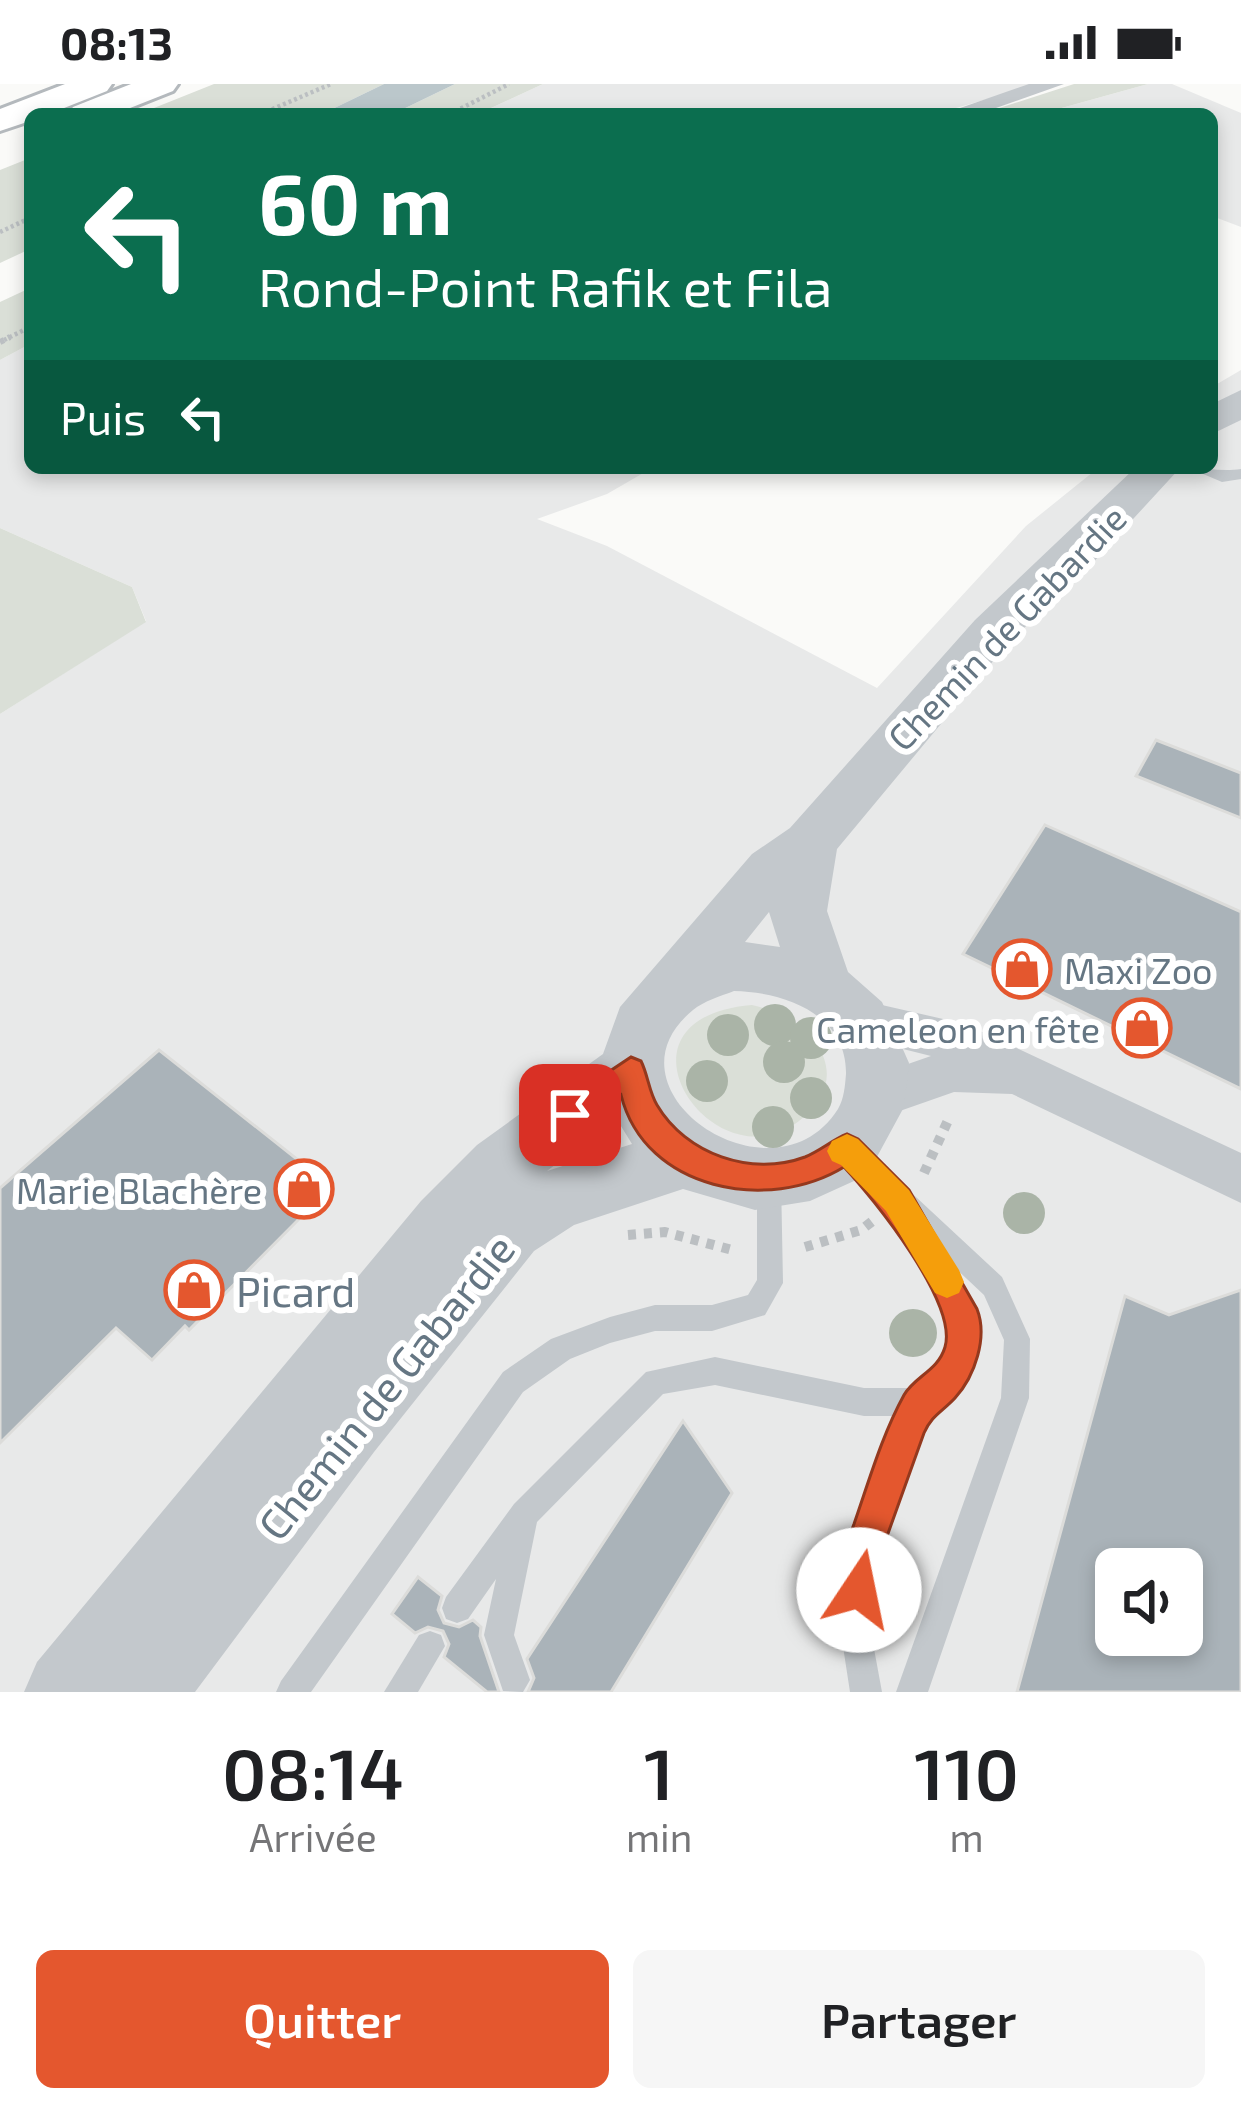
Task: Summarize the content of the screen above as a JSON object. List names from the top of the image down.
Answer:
{
  "streets": {
    "street": ["Chemin de Gabardie"]
  },
  "places": {
    "shop": [
      "Maxi Zoo",
      "Cameleon en fête",
      "Marie Blachère",
      "Picard"
    ]
  },
  "page": {
    "status": "08:13",
    "turn": ["60 m", "Rond-Point Rafik et Fila"],
    "then": "Puis",
    "eta": [
      "08:14",
      "Arrivée",
      "1",
      "min",
      "110",
      "m"
    ],
    "buttons": ["Quitter", "Partager"]
  }
}
